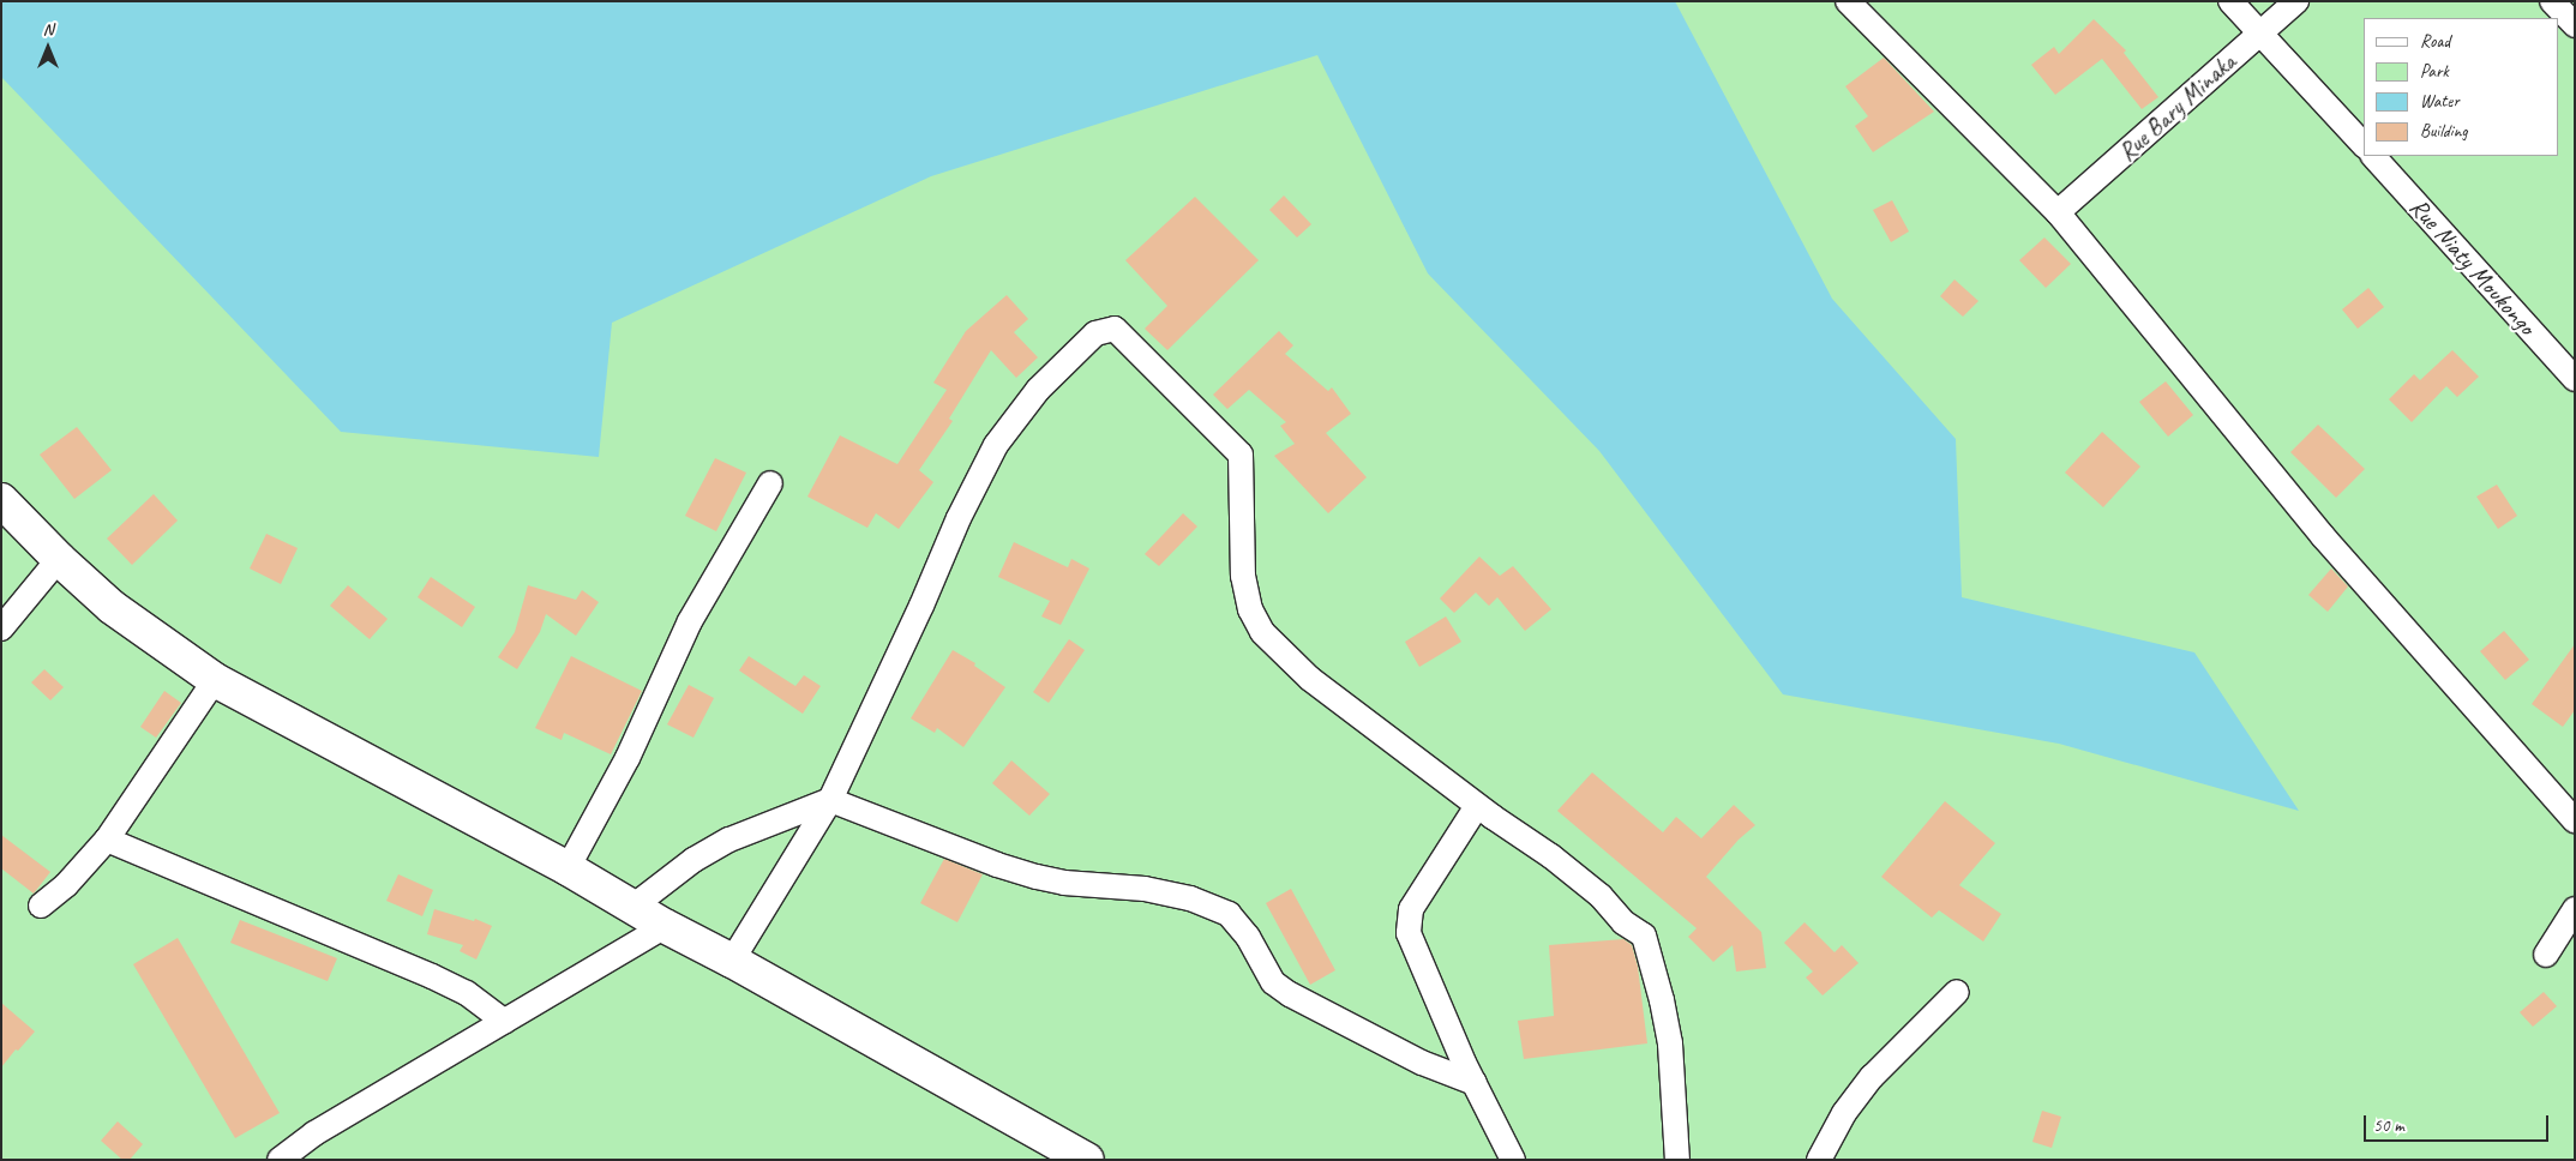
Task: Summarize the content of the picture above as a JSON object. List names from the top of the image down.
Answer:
{
  "streets": {
    "street": ["Rue Bary Minaka", "Rue Niaty Moukongo"]
  },
  "legend": [
    "Road",
    "Park",
    "Water",
    "Building"
  ],
  "scale_bar": "50 m",
  "north": "top"
}
